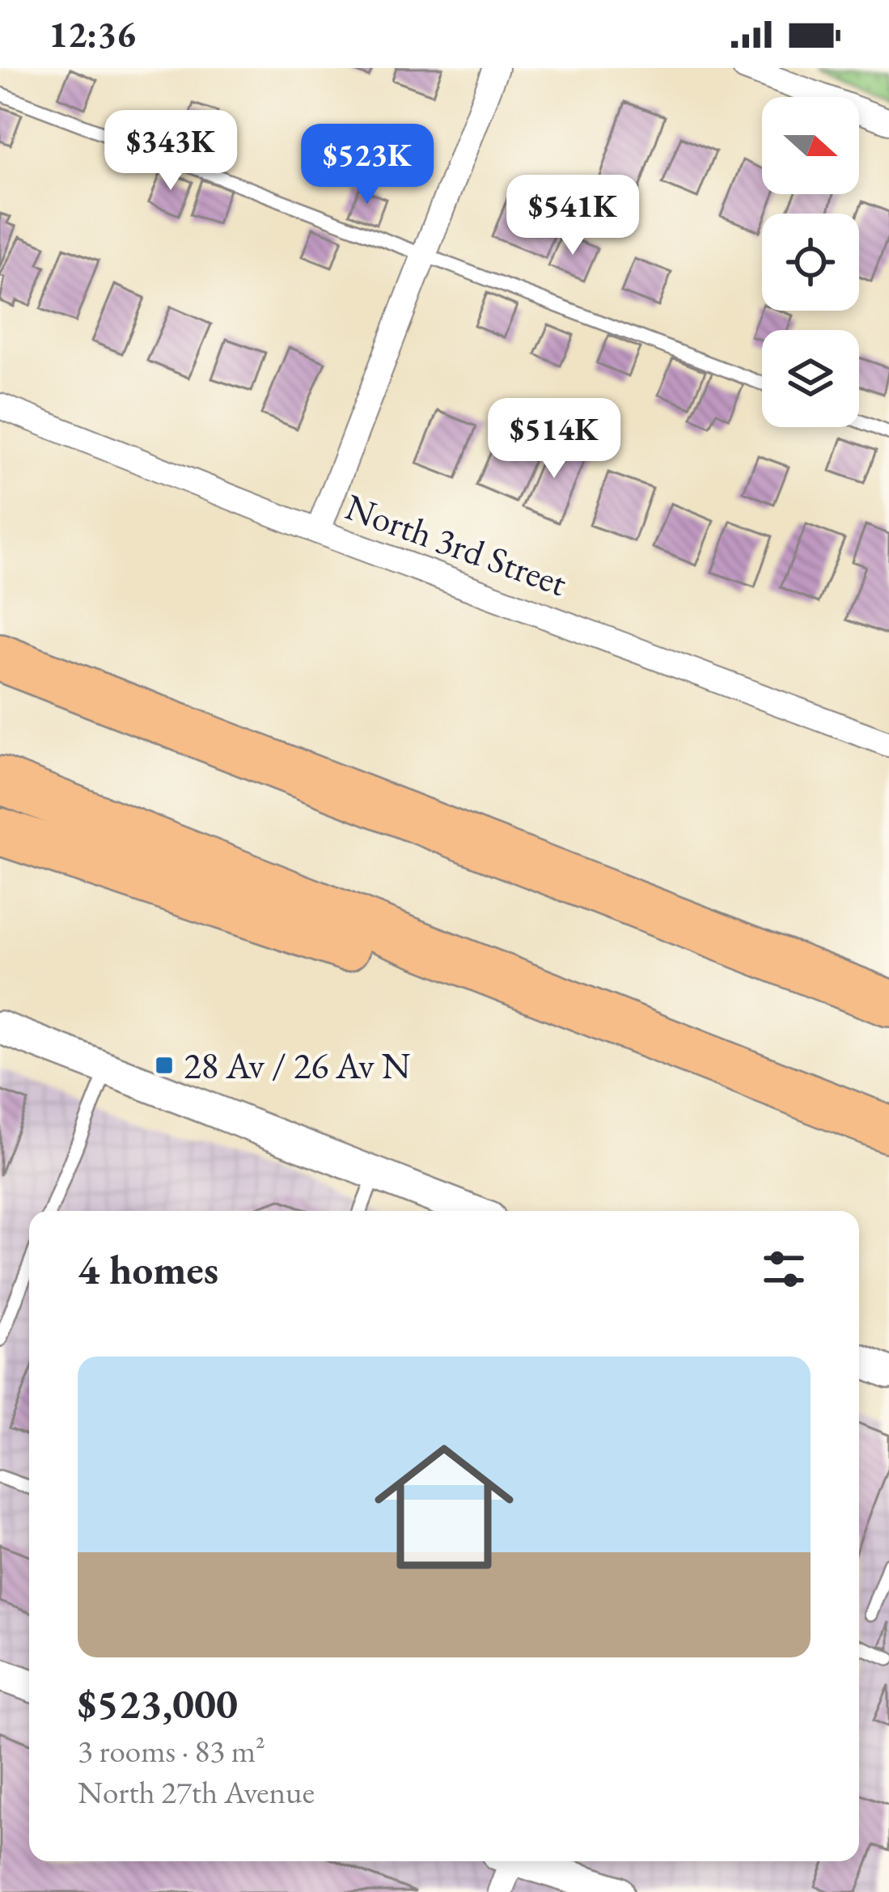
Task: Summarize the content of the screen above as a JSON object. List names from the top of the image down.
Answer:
{
  "streets": {
    "street": ["North 3rd Street"]
  },
  "places": {
    "transit": ["28 Av / 26 Av N"]
  },
  "north": "right",
  "page": {
    "status": "12:36",
    "price": [
      "$343K",
      "$523K",
      "$541K",
      "$514K"
    ],
    "heading": "4 homes",
    "list": [
      {
        "name": "$523,000",
        "note": "3 rooms · 83 m² · North 27th Avenue"
      }
    ]
  }
}
